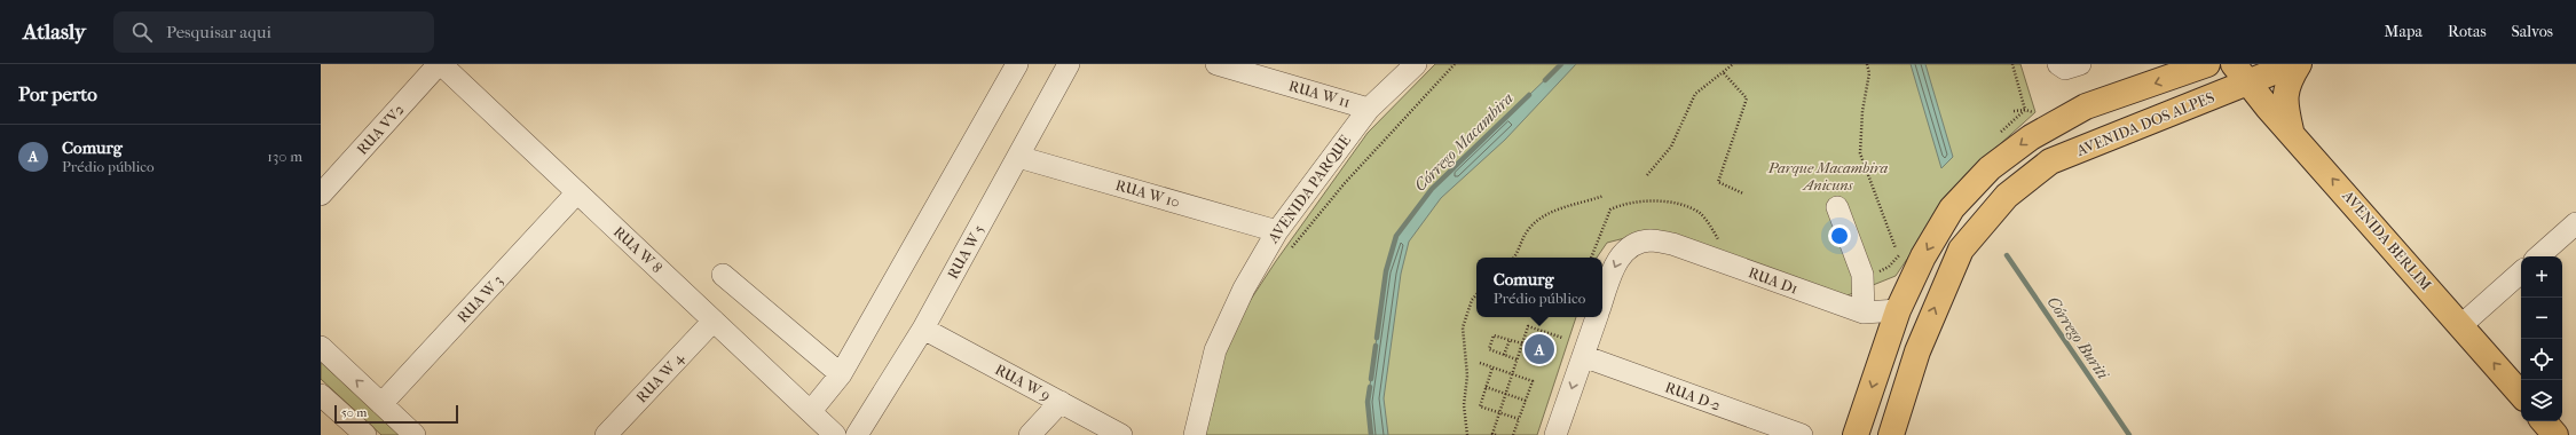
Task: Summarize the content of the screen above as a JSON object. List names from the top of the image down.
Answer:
{
  "streets": {
    "main road": ["AVENIDA DOS ALPES", "AVENIDA BERLIM"],
    "street": [
      "RUA W 11",
      "RUA VV2",
      "AVENIDA PARQUE",
      "RUA W 10",
      "RUA W 8",
      "RUA W 5",
      "RUA D1",
      "RUA W 3",
      "RUA W 4",
      "RUA W 9",
      "RUA D-2"
    ]
  },
  "crossings": [
    ["RUA W 11", "AVENIDA PARQUE"],
    ["AVENIDA DOS ALPES", "AVENIDA BERLIM"],
    ["RUA VV2", "RUA W 8"],
    ["AVENIDA PARQUE", "RUA W 10"],
    ["RUA W 10", "RUA W 5"],
    ["RUA W 8", "RUA W 3"],
    ["RUA W 8", "RUA W 4"],
    ["RUA W 5", "RUA W 9"]
  ],
  "one_way": ["AVENIDA BERLIM", "RUA D1"],
  "water": ["Córrego Macambira", "Córrego Buriti"],
  "parks": ["Parque Macambira Anicuns"],
  "scale_bar": "50 m",
  "page": {
    "header": "Atlasly",
    "search": "Pesquisar aqui",
    "nav": ["Mapa", "Rotas", "Salvos"],
    "heading": "Por perto",
    "list": [
      {
        "mark": "A",
        "name": "Comurg",
        "note": "Prédio público",
        "value": "130 m"
      }
    ],
    "map_buttons": ["+", "−"],
    "popup": ["Comurg", "Prédio público"],
    "pins": "A",
    "scale": "50 m"
  }
}
